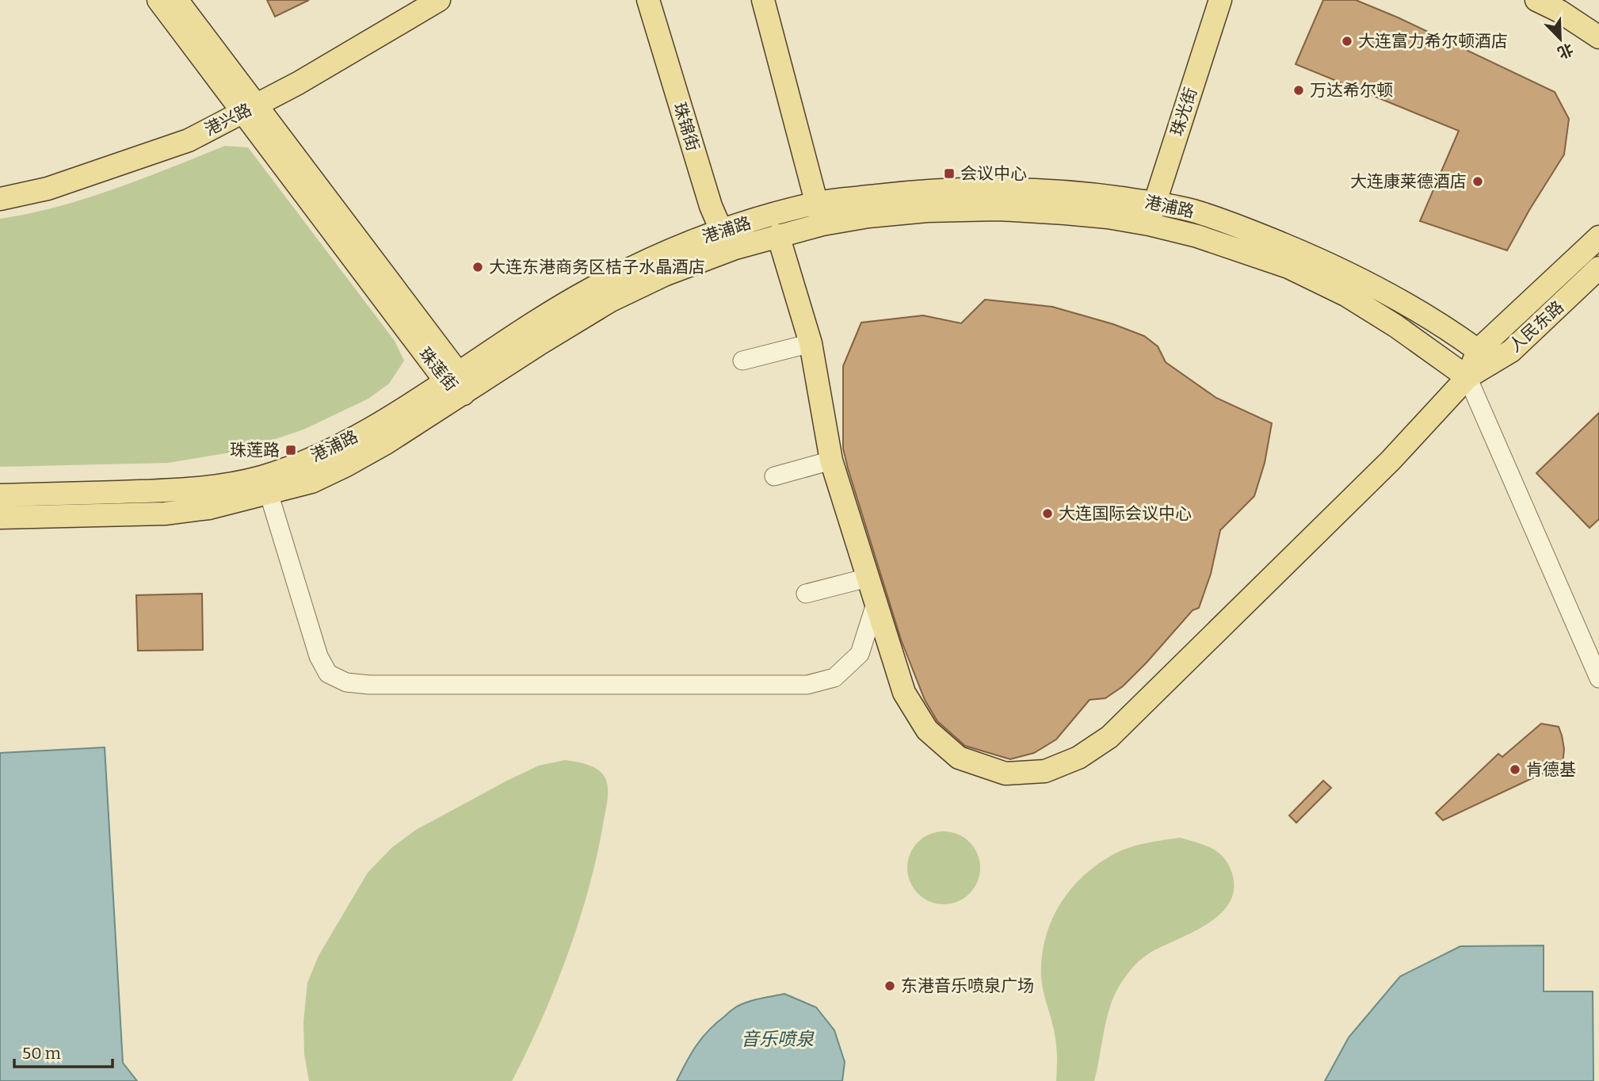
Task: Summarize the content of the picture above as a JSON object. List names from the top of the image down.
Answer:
{
  "streets": {
    "main road": [
      "珠光街",
      "港兴路",
      "珠锦街",
      "港浦路",
      "人民东路",
      "珠莲街"
    ]
  },
  "crossings": [
    ["珠光街", "港浦路"],
    ["港兴路", "珠莲街"],
    ["珠锦街", "港浦路"],
    ["港浦路", "人民东路"],
    ["港浦路", "珠莲街"]
  ],
  "water": ["音乐喷泉"],
  "places": {
    "other": [
      "大连富力希尔顿酒店",
      "万达希尔顿",
      "大连康莱德酒店",
      "大连东港商务区桔子水晶酒店",
      "大连国际会议中心",
      "肯德基",
      "东港音乐喷泉广场"
    ],
    "transit": ["会议中心", "珠莲路"]
  },
  "scale_bar": "50 m",
  "north": "bottom right"
}
